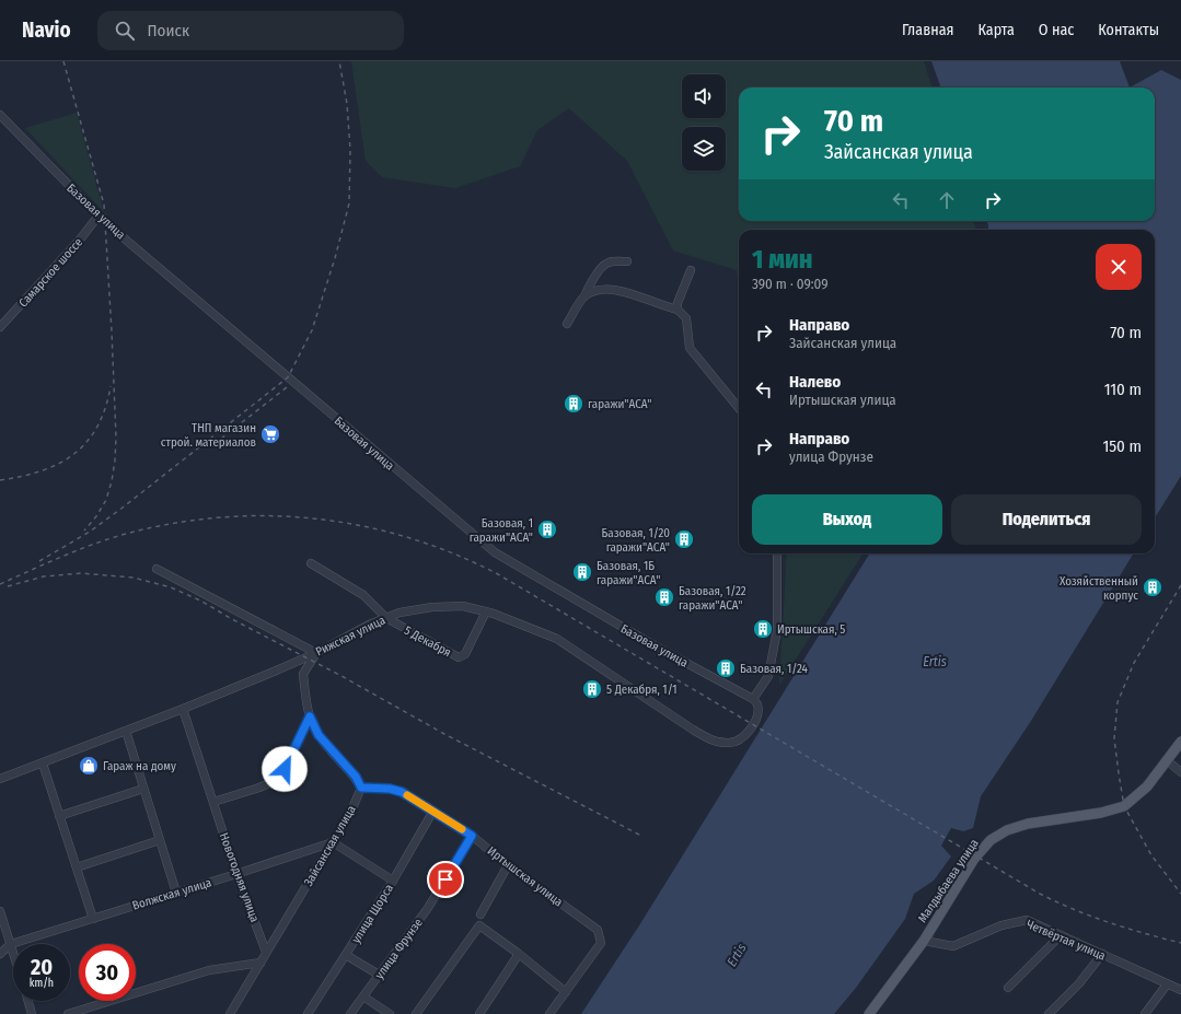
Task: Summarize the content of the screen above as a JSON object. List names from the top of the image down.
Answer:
{
  "streets": {
    "main road": ["Малдыбаева улица"],
    "street": [
      "Базовая улица",
      "Самарское шоссе",
      "Рижская улица",
      "5 Декабря",
      "Зайсанская улица",
      "Иртышская улица",
      "Новогодняя улица",
      "Волжская улица",
      "улица Щорса",
      "Четвёртая улица",
      "улица Фрунзе"
    ]
  },
  "crossings": [
    ["Базовая улица", "Самарское шоссе"],
    ["Базовая улица", "Рижская улица"],
    ["Рижская улица", "5 Декабря"],
    ["Рижская улица", "Новогодняя улица"],
    ["Зайсанская улица", "Иртышская улица"],
    ["Зайсанская улица", "Новогодняя улица"],
    ["Зайсанская улица", "Волжская улица"],
    ["Иртышская улица", "улица Щорса"],
    ["Иртышская улица", "улица Фрунзе"],
    ["Новогодняя улица", "Волжская улица"],
    ["Малдыбаева улица", "Четвёртая улица"]
  ],
  "water": ["Ertis"],
  "places": {
    "building": [
      "гаражи\"ACА\"",
      "Базовая, 1 гаражи\"ACА\"",
      "Базовая, 1/20 гаражи\"ACА\"",
      "Базовая, 1Б гаражи\"ACА\"",
      "Хозяйственный корпус",
      "Базовая, 1/22 гаражи\"ACА\"",
      "Иртышская, 5",
      "Базовая, 1/24",
      "5 Декабря, 1/1"
    ],
    "supermarket": ["ТНП магазин строй. материалов"],
    "shop": ["Гараж на дому"]
  },
  "page": {
    "header": "Navio",
    "search": "Поиск",
    "nav": [
      "Главная",
      "Карта",
      "О нас",
      "Контакты"
    ],
    "turn": ["70 m", "Зайсанская улица"],
    "heading": ["1 мин", "390 m · 09:09"],
    "list": [
      {
        "name": "Направо",
        "note": "Зайсанская улица",
        "value": "70 m"
      },
      {
        "name": "Налево",
        "note": "Иртышская улица",
        "value": "110 m"
      },
      {
        "name": "Направо",
        "note": "улица Фрунзе",
        "value": "150 m"
      }
    ],
    "buttons": ["Выход", "Поделиться"],
    "speed": "20 km/h",
    "limit": "30"
  }
}
